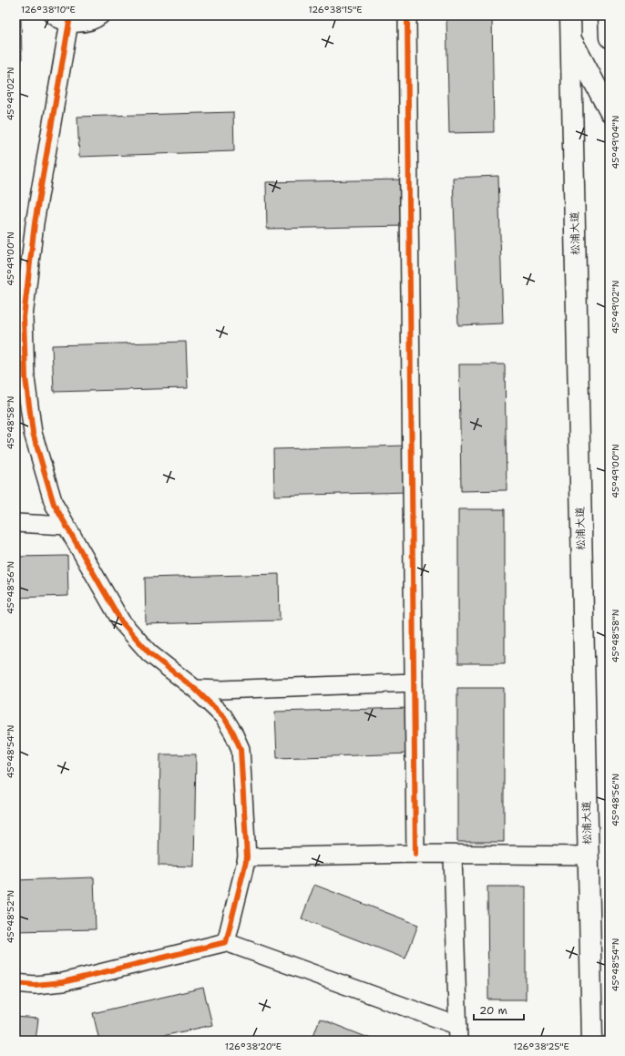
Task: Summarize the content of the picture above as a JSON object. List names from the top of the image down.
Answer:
{
  "streets": {
    "highway": ["松浦大道"]
  },
  "scale_bar": "20 m",
  "coordinates": [
    "126°38'10\"E",
    "126°38'15\"E",
    "45°49'02\"N",
    "45°49'04\"N",
    "45°49'00\"N",
    "45°48'58\"N",
    "45°48'56\"N",
    "45°48'54\"N",
    "45°48'52\"N",
    "126°38'20\"E",
    "126°38'25\"E"
  ]
}
